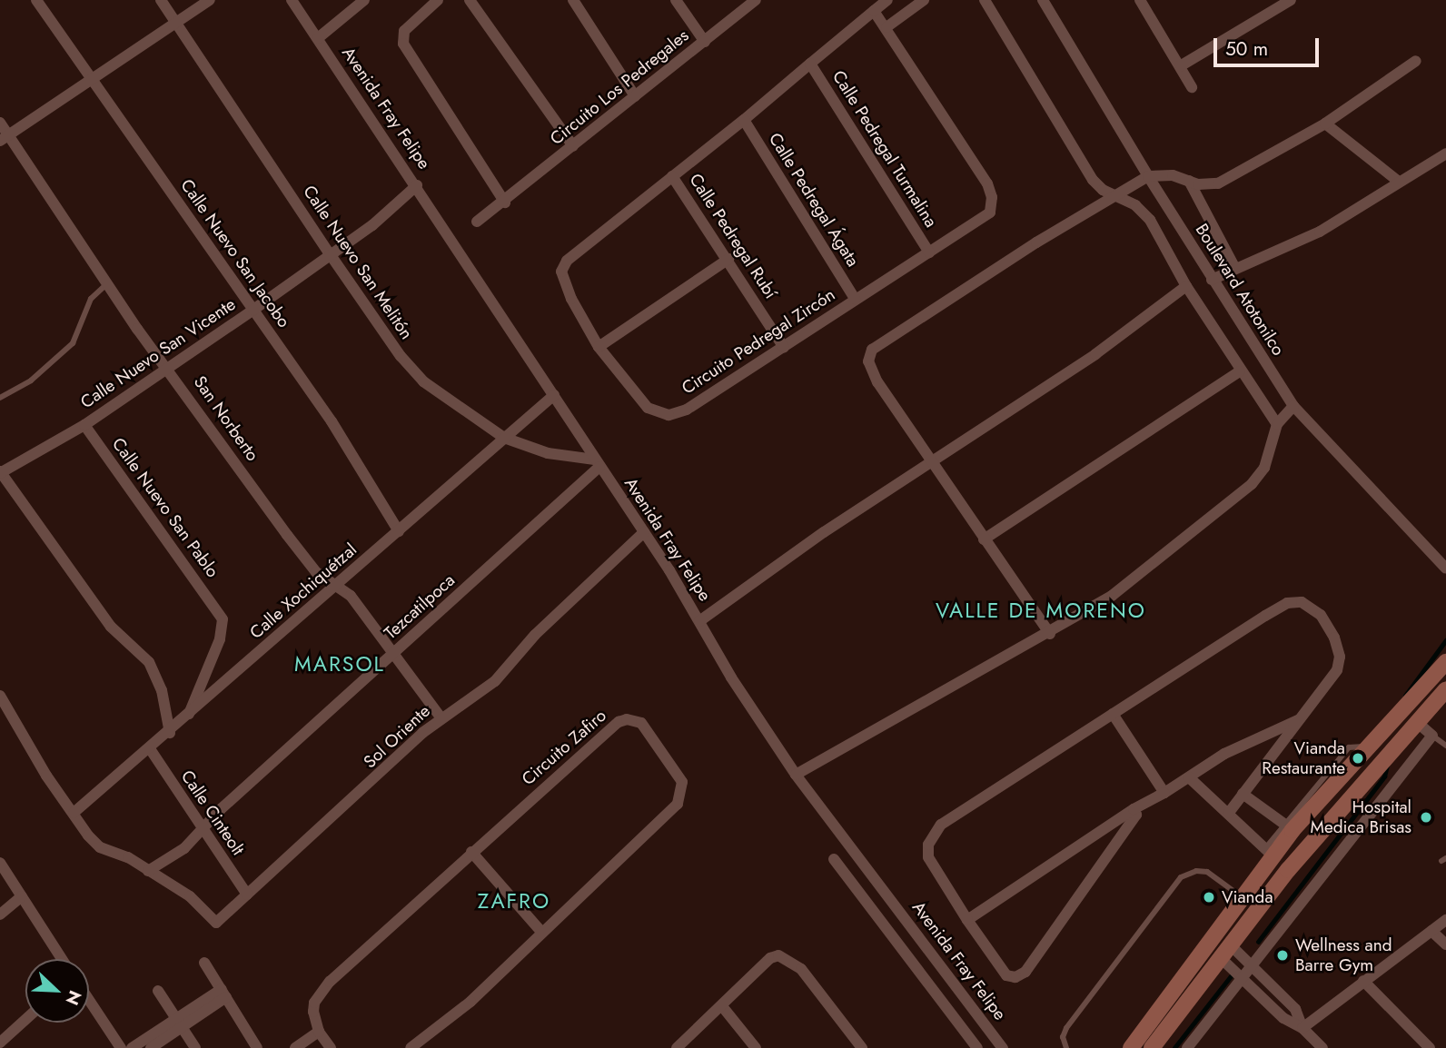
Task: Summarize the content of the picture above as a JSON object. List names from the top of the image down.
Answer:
{
  "streets": {
    "street": [
      "Circuito Los Pedregales",
      "Avenida Fray Felipe",
      "Calle Pedregal Turmalina",
      "Calle Pedregal Ágata",
      "Calle Pedregal Rubí",
      "Calle Nuevo San Jacobo",
      "Calle Nuevo San Melitón",
      "Boulevard Atotonilco",
      "Circuito Pedregal Zircón",
      "Calle Nuevo San Vicente",
      "San Norberto",
      "Calle Nuevo San Pablo",
      "Calle Xochiquétzal",
      "Tezcatilpoca",
      "Sol Oriente",
      "Circuito Zafiro",
      "Calle Cinteolt"
    ]
  },
  "crossings": [
    ["Avenida Fray Felipe", "Calle Nuevo San Melitón"],
    ["Avenida Fray Felipe", "Calle Nuevo San Vicente"],
    ["Avenida Fray Felipe", "Calle Xochiquétzal"],
    ["Avenida Fray Felipe", "Tezcatilpoca"],
    ["Avenida Fray Felipe", "Sol Oriente"],
    ["Calle Pedregal Turmalina", "Circuito Pedregal Zircón"],
    ["Calle Pedregal Ágata", "Circuito Pedregal Zircón"],
    ["Calle Pedregal Rubí", "Circuito Pedregal Zircón"],
    ["Calle Nuevo San Jacobo", "Calle Nuevo San Vicente"],
    ["Calle Nuevo San Jacobo", "Calle Xochiquétzal"],
    ["Calle Nuevo San Melitón", "Calle Nuevo San Vicente"],
    ["Calle Nuevo San Melitón", "Calle Xochiquétzal"],
    ["Calle Nuevo San Melitón", "Tezcatilpoca"],
    ["Calle Nuevo San Vicente", "San Norberto"],
    ["Calle Nuevo San Vicente", "Calle Nuevo San Pablo"],
    ["San Norberto", "Calle Xochiquétzal"],
    ["San Norberto", "Tezcatilpoca"],
    ["San Norberto", "Sol Oriente"],
    ["Calle Nuevo San Pablo", "Calle Xochiquétzal"],
    ["Calle Xochiquétzal", "Calle Cinteolt"],
    ["Tezcatilpoca", "Sol Oriente"],
    ["Tezcatilpoca", "Calle Cinteolt"],
    ["Sol Oriente", "Calle Cinteolt"]
  ],
  "districts": ["VALLE DE MORENO", "MARSOL", "ZAFRO"],
  "places": [
    "Vianda Restaurante",
    "Hospital Medica Brisas",
    "Vianda",
    "Wellness and Barre Gym"
  ],
  "scale_bar": "50 m",
  "north": "bottom right"
}
